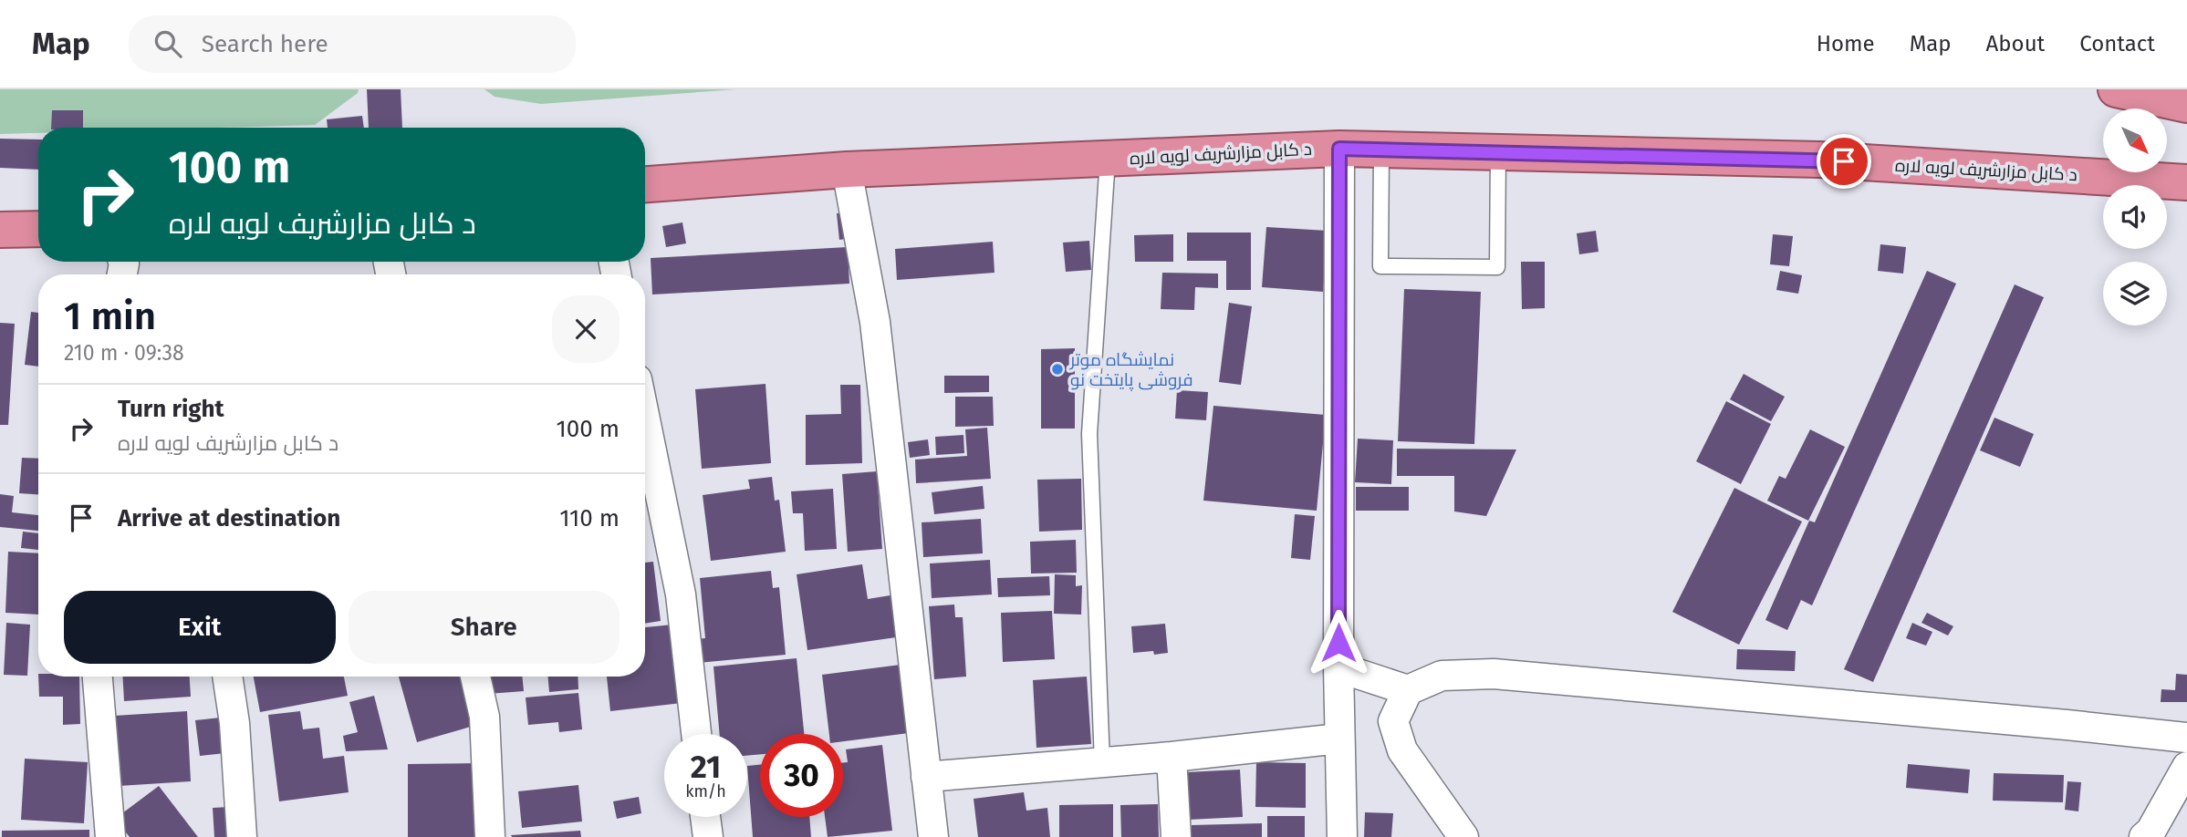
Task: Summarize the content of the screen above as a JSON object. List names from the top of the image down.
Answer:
{
  "streets": {
    "highway": ["د کابل مزارشریف لویه لاره"]
  },
  "places": ["نمایشگاه موتر فروشی پایتخت نو"],
  "north": "bottom right",
  "page": {
    "header": "Map",
    "search": "Search here",
    "nav": [
      "Home",
      "Map",
      "About",
      "Contact"
    ],
    "turn": ["100 m", "د کابل مزارشریف لویه لاره"],
    "heading": ["1 min", "210 m · 09:38"],
    "list": [
      {
        "name": "Turn right",
        "note": "د کابل مزارشریف لویه لاره",
        "value": "100 m"
      },
      {
        "name": "Arrive at destination",
        "value": "110 m"
      }
    ],
    "buttons": ["Exit", "Share"],
    "speed": "21 km/h",
    "limit": "30"
  }
}
